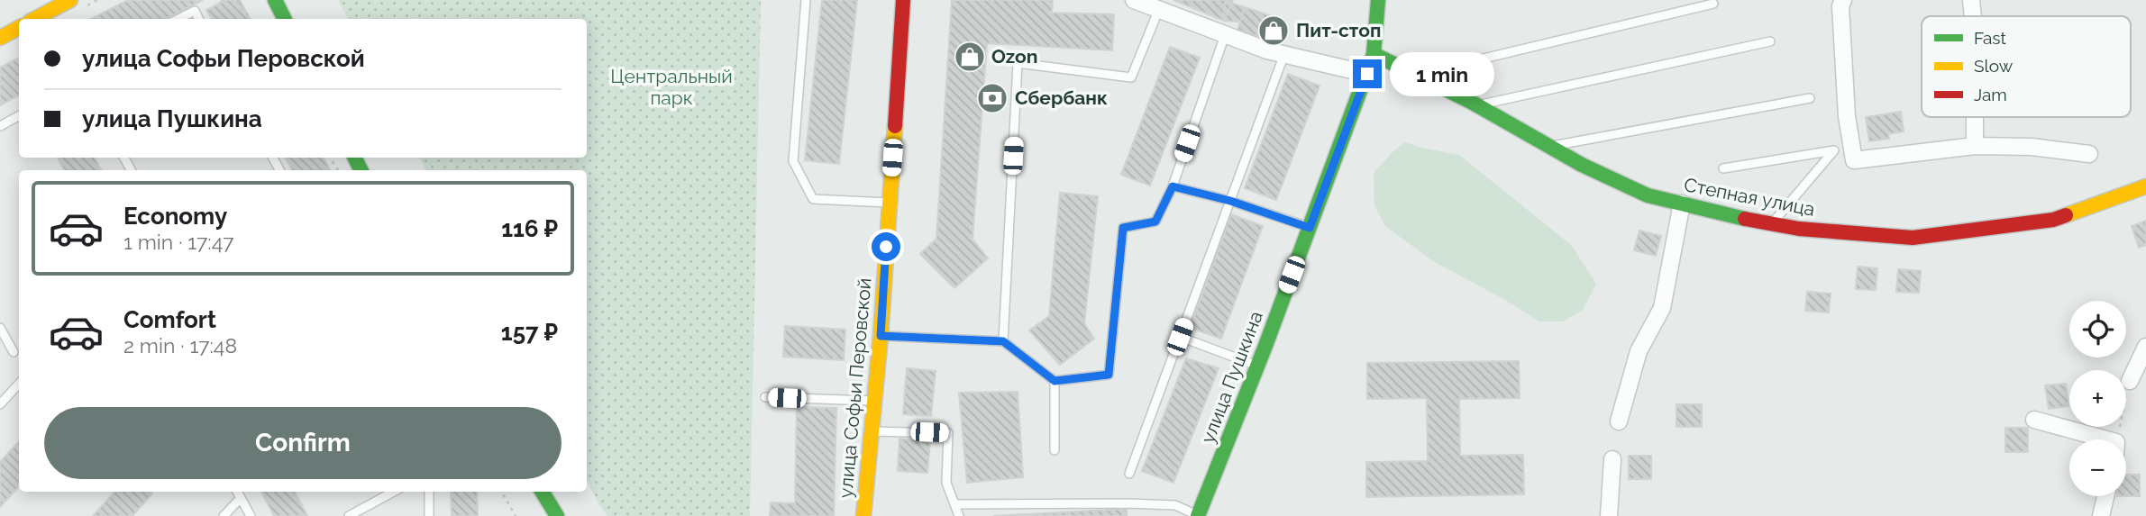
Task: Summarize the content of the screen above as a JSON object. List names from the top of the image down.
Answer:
{
  "streets": {
    "main road": ["Степная улица", "улица Пушкина", "улица Софьи Перовской"]
  },
  "crossings": [
    ["Степная улица", "улица Пушкина"]
  ],
  "parks": ["Центральный парк"],
  "places": {
    "shop": ["Пит-стоп", "Ozon"],
    "bank": ["Сбербанк"]
  },
  "legend": ["Fast", "Slow", "Jam"],
  "page": {
    "banner": ["улица Софьи Перовской", "улица Пушкина"],
    "bubble": "1 min",
    "list": [
      {
        "name": "Economy",
        "note": "1 min · 17:47",
        "value": "116 ₽"
      },
      {
        "name": "Comfort",
        "note": "2 min · 17:48",
        "value": "157 ₽"
      }
    ],
    "map_buttons": ["+", "−"],
    "buttons": "Confirm"
  }
}
